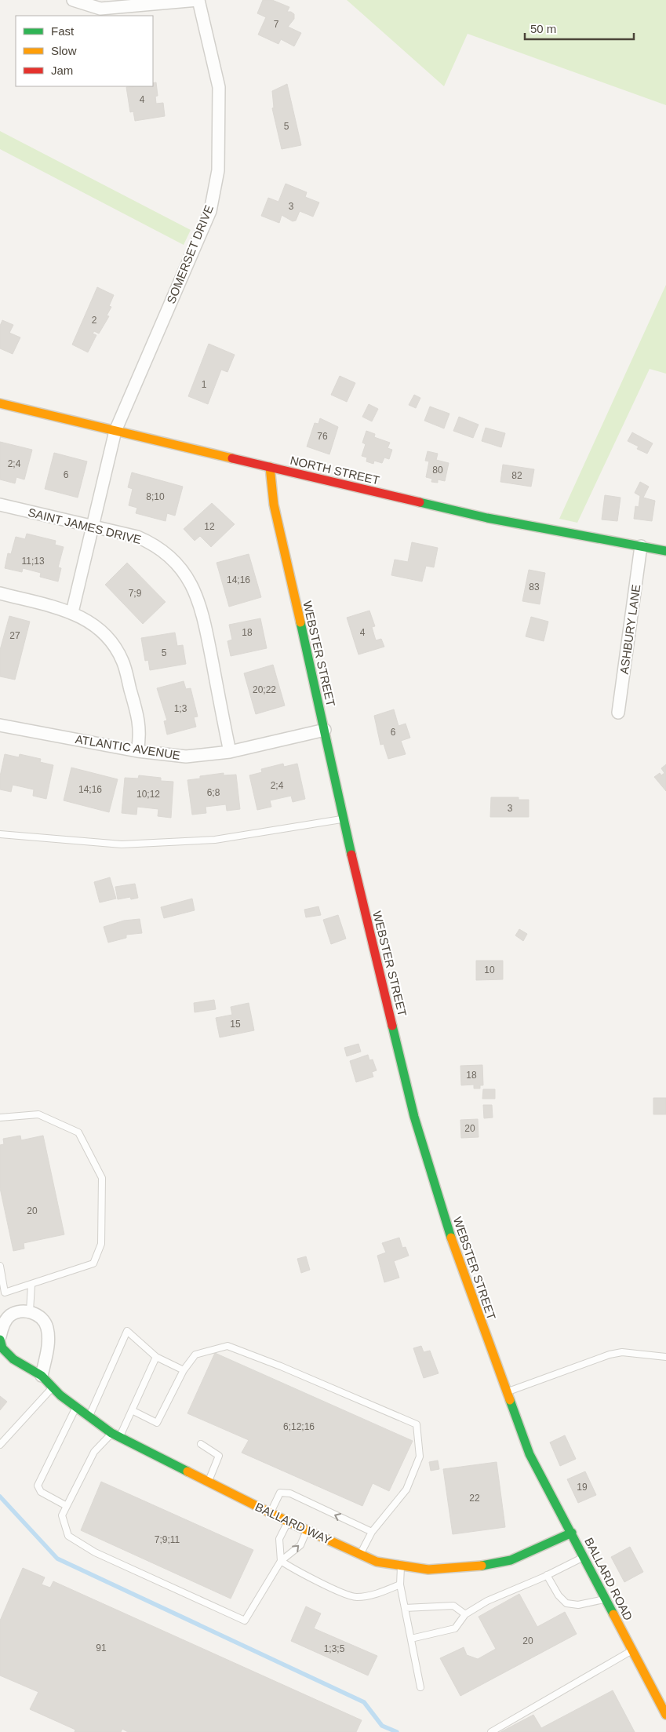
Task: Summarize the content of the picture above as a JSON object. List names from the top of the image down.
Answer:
{
  "streets": {
    "street": [
      "SOMERSET DRIVE",
      "NORTH STREET",
      "SAINT JAMES DRIVE",
      "ASHBURY LANE",
      "WEBSTER STREET",
      "ATLANTIC AVENUE",
      "BALLARD WAY",
      "BALLARD ROAD"
    ]
  },
  "crossings": [
    ["SOMERSET DRIVE", "NORTH STREET"],
    ["SOMERSET DRIVE", "SAINT JAMES DRIVE"],
    ["NORTH STREET", "ASHBURY LANE"],
    ["NORTH STREET", "WEBSTER STREET"],
    ["SAINT JAMES DRIVE", "ATLANTIC AVENUE"],
    ["WEBSTER STREET", "ATLANTIC AVENUE"],
    ["WEBSTER STREET", "BALLARD ROAD"],
    ["BALLARD WAY", "BALLARD ROAD"]
  ],
  "house_numbers": [
    "7",
    "4",
    "5",
    "3",
    "2",
    "1",
    "76",
    "2;4",
    "80",
    "6",
    "82",
    "8;10",
    "12",
    "11;13",
    "14;16",
    "83",
    "7;9",
    "18",
    "4",
    "27",
    "5",
    "20;22",
    "1;3",
    "6",
    "2;4",
    "14;16",
    "6;8",
    "10;12",
    "3",
    "10",
    "15",
    "18",
    "20",
    "20",
    "6;12;16",
    "19",
    "22",
    "7;9;11",
    "20",
    "91",
    "1;3;5"
  ],
  "legend": ["Fast", "Slow", "Jam"],
  "scale_bar": "50 m"
}
